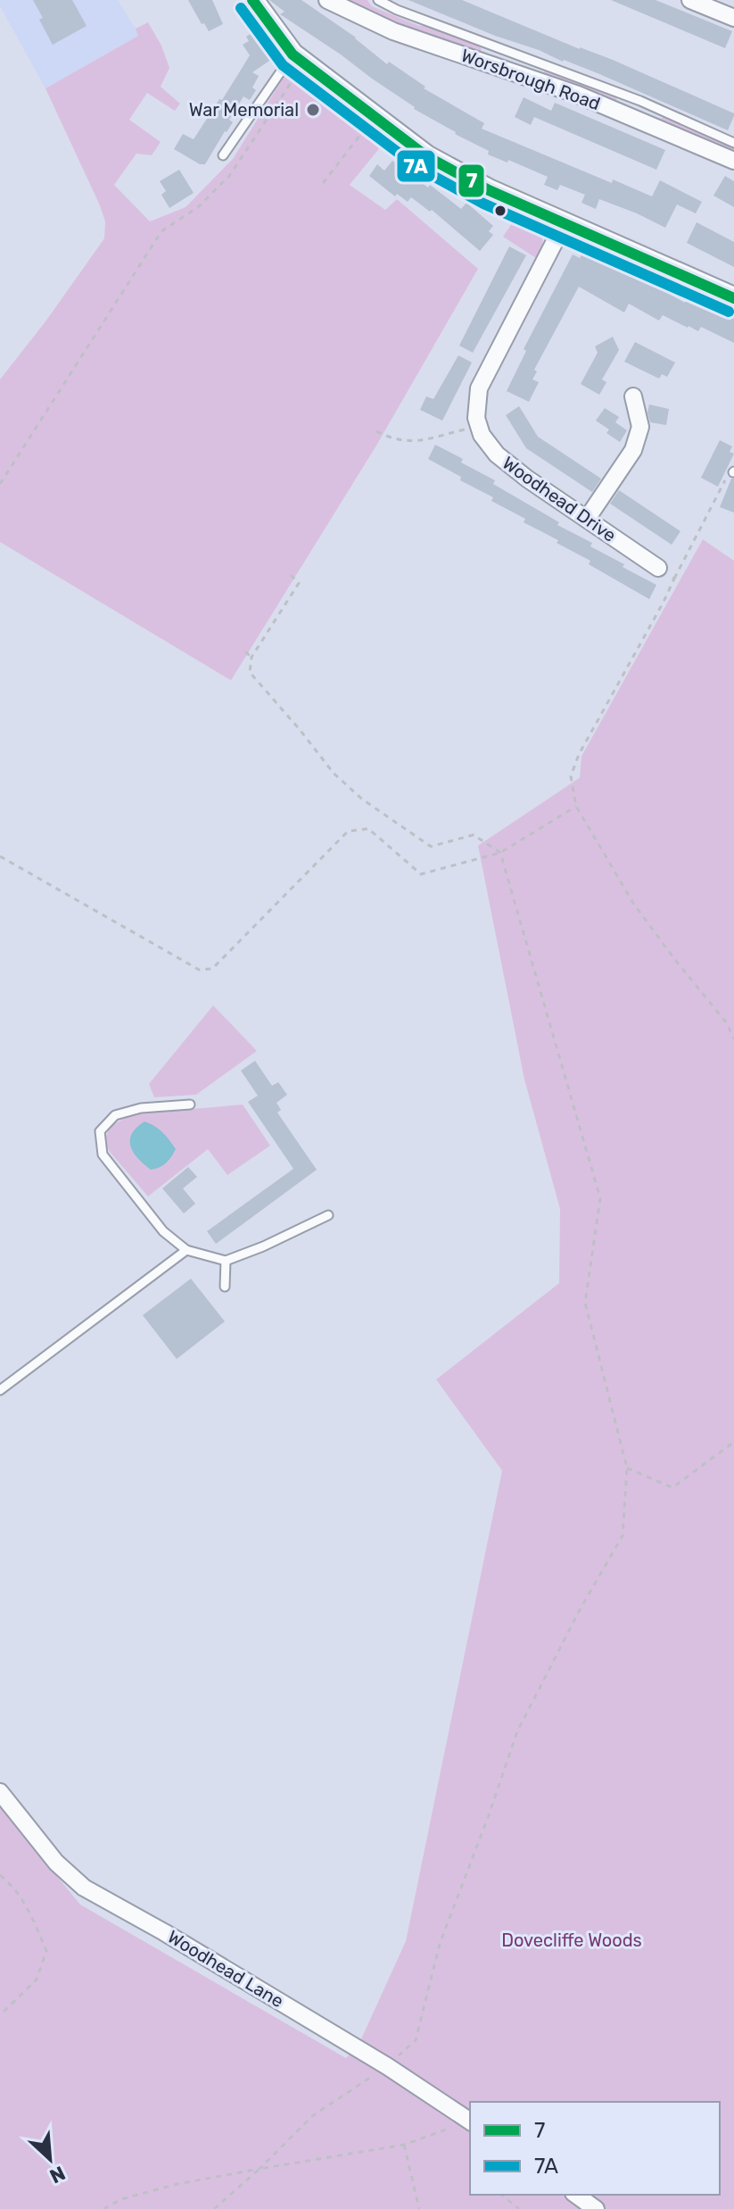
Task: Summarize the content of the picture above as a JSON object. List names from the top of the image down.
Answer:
{
  "streets": {
    "street": ["Worsbrough Road", "Woodhead Drive", "Woodhead Lane"]
  },
  "parks": ["Dovecliffe Woods"],
  "places": ["War Memorial"],
  "lines": ["transit line 7", "transit line 7A"],
  "legend": ["7", "7A"],
  "north": "bottom right"
}
